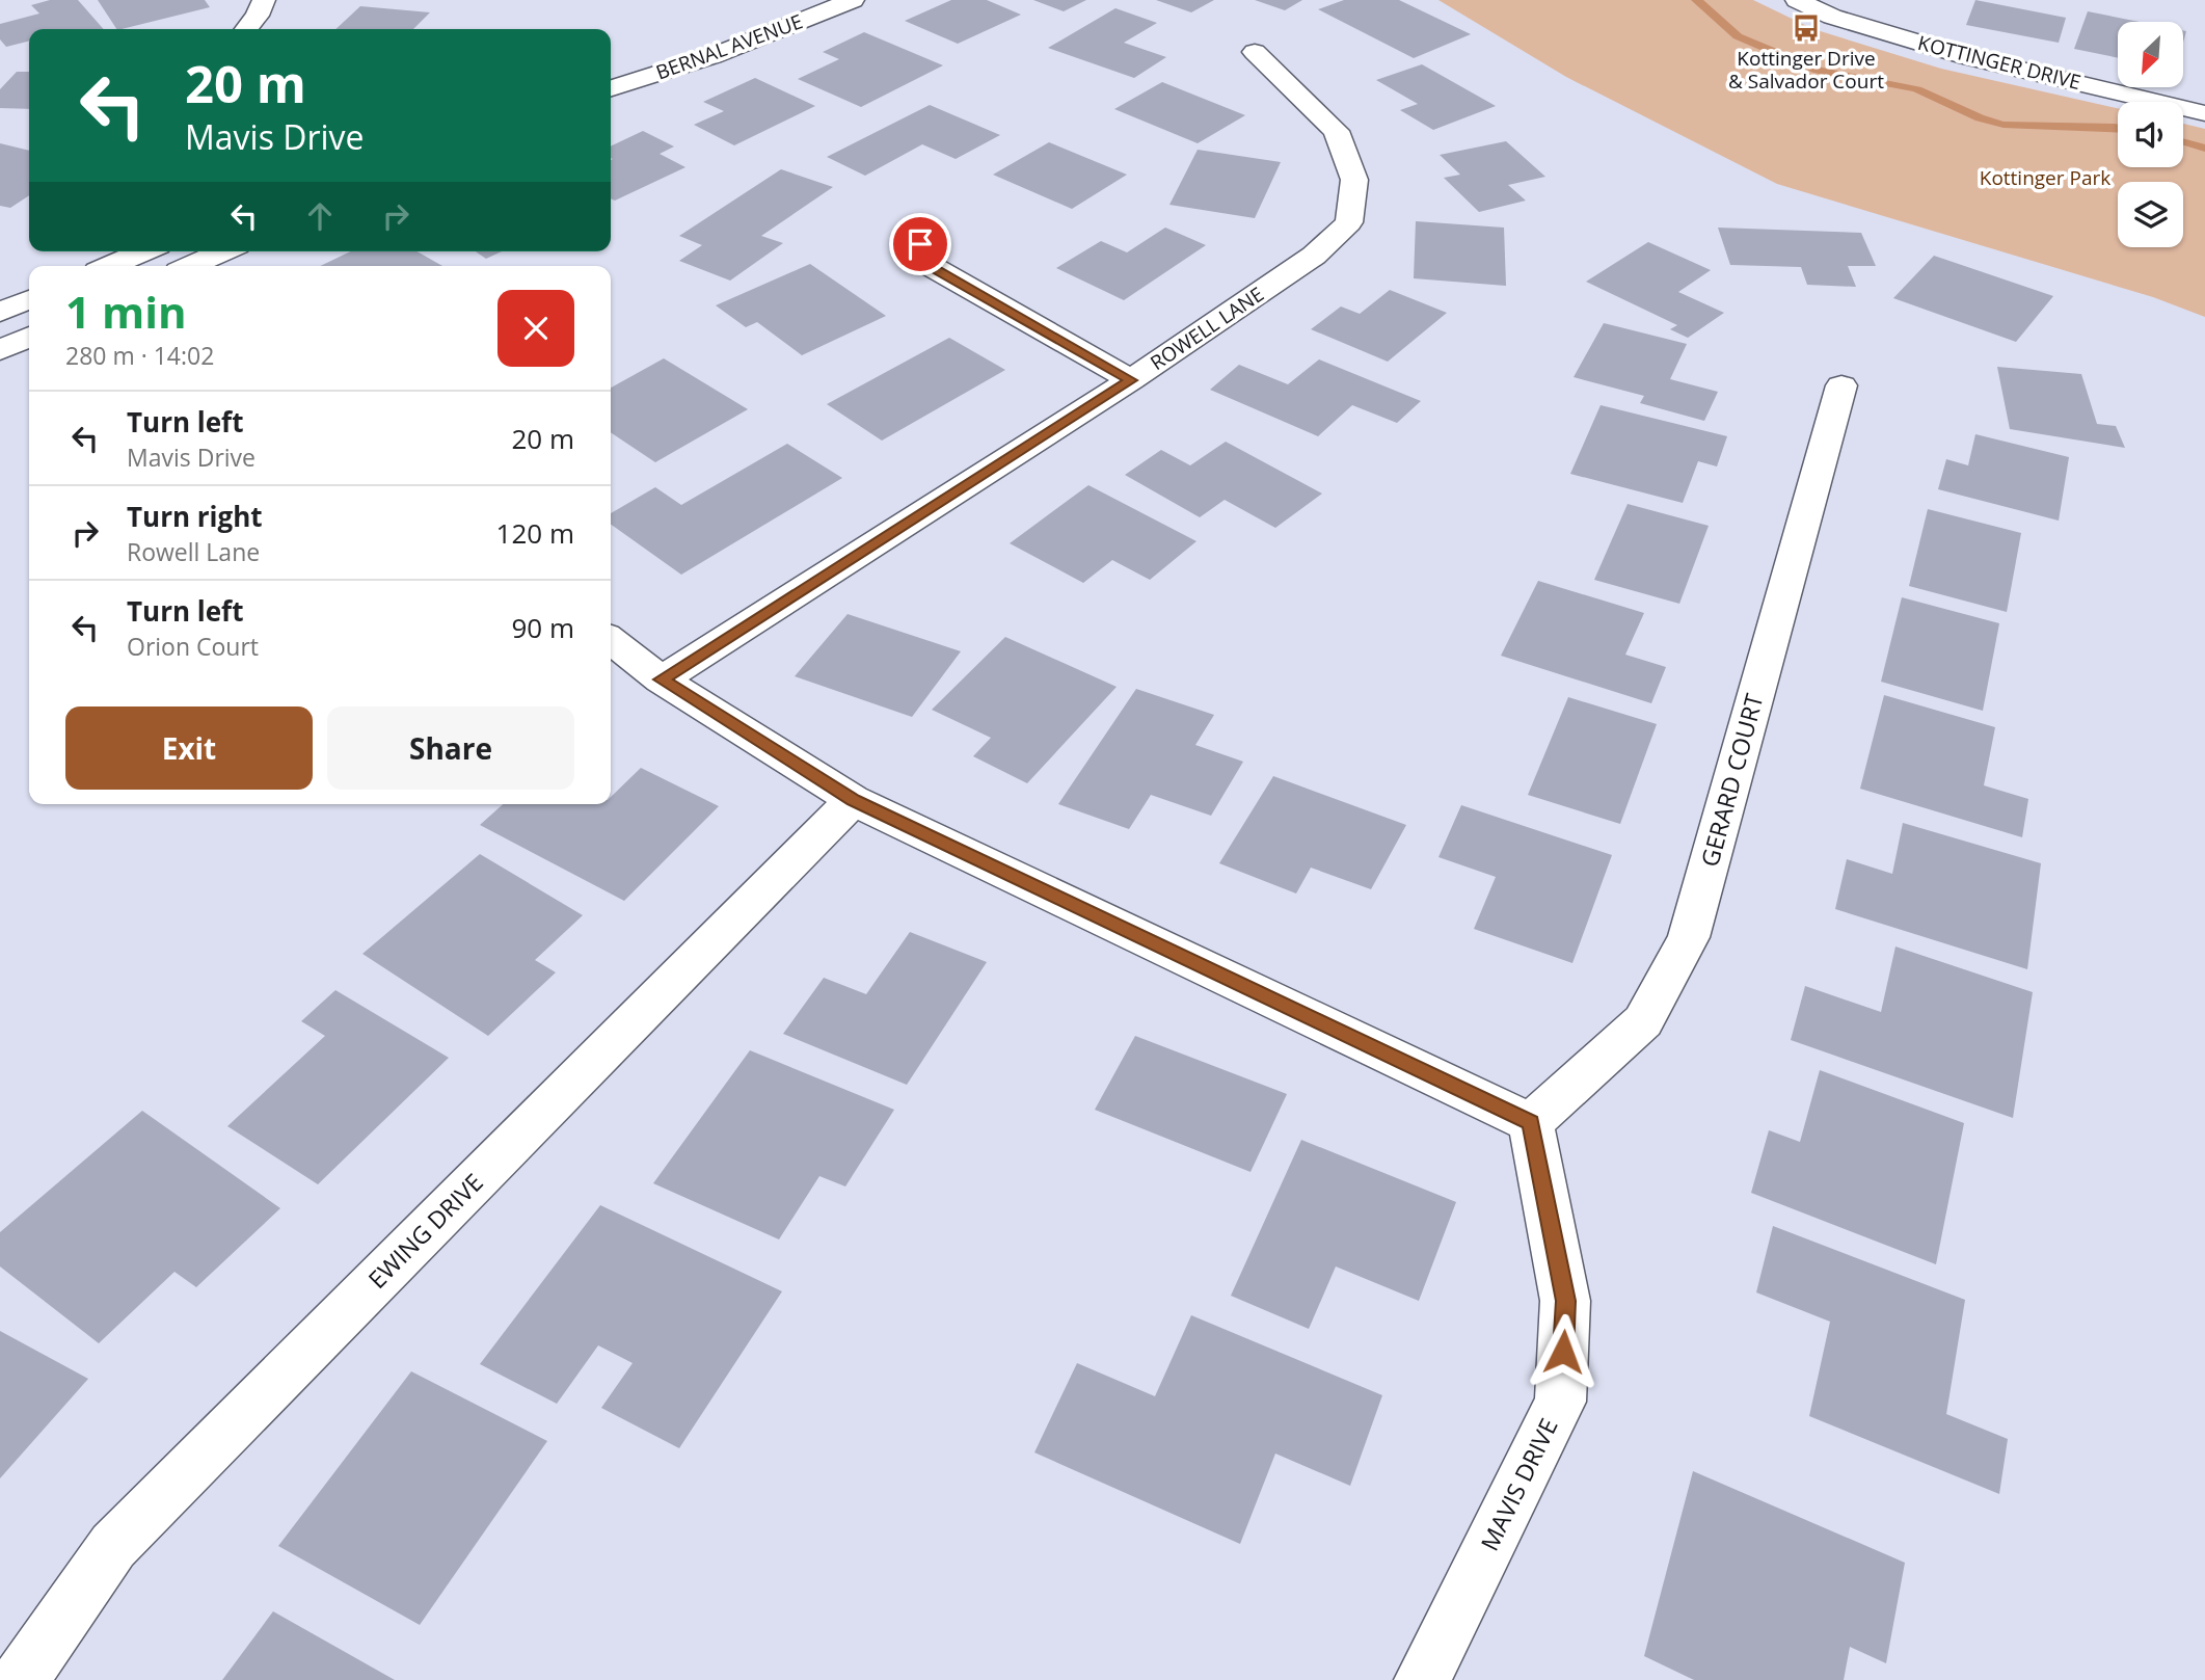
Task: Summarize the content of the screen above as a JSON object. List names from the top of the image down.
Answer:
{
  "streets": {
    "street": [
      "BERNAL AVENUE",
      "KOTTINGER DRIVE",
      "ROWELL LANE",
      "GERARD COURT",
      "EWING DRIVE",
      "MAVIS DRIVE"
    ]
  },
  "crossings": [
    ["GERARD COURT", "MAVIS DRIVE"]
  ],
  "parks": ["Kottinger Park"],
  "places": {
    "bus stop": ["Kottinger Drive & Salvador Court"]
  },
  "north": "bottom left",
  "page": {
    "turn": ["20 m", "Mavis Drive"],
    "heading": ["1 min", "280 m · 14:02"],
    "list": [
      {
        "name": "Turn left",
        "note": "Mavis Drive",
        "value": "20 m"
      },
      {
        "name": "Turn right",
        "note": "Rowell Lane",
        "value": "120 m"
      },
      {
        "name": "Turn left",
        "note": "Orion Court",
        "value": "90 m"
      }
    ],
    "buttons": ["Exit", "Share"]
  }
}
